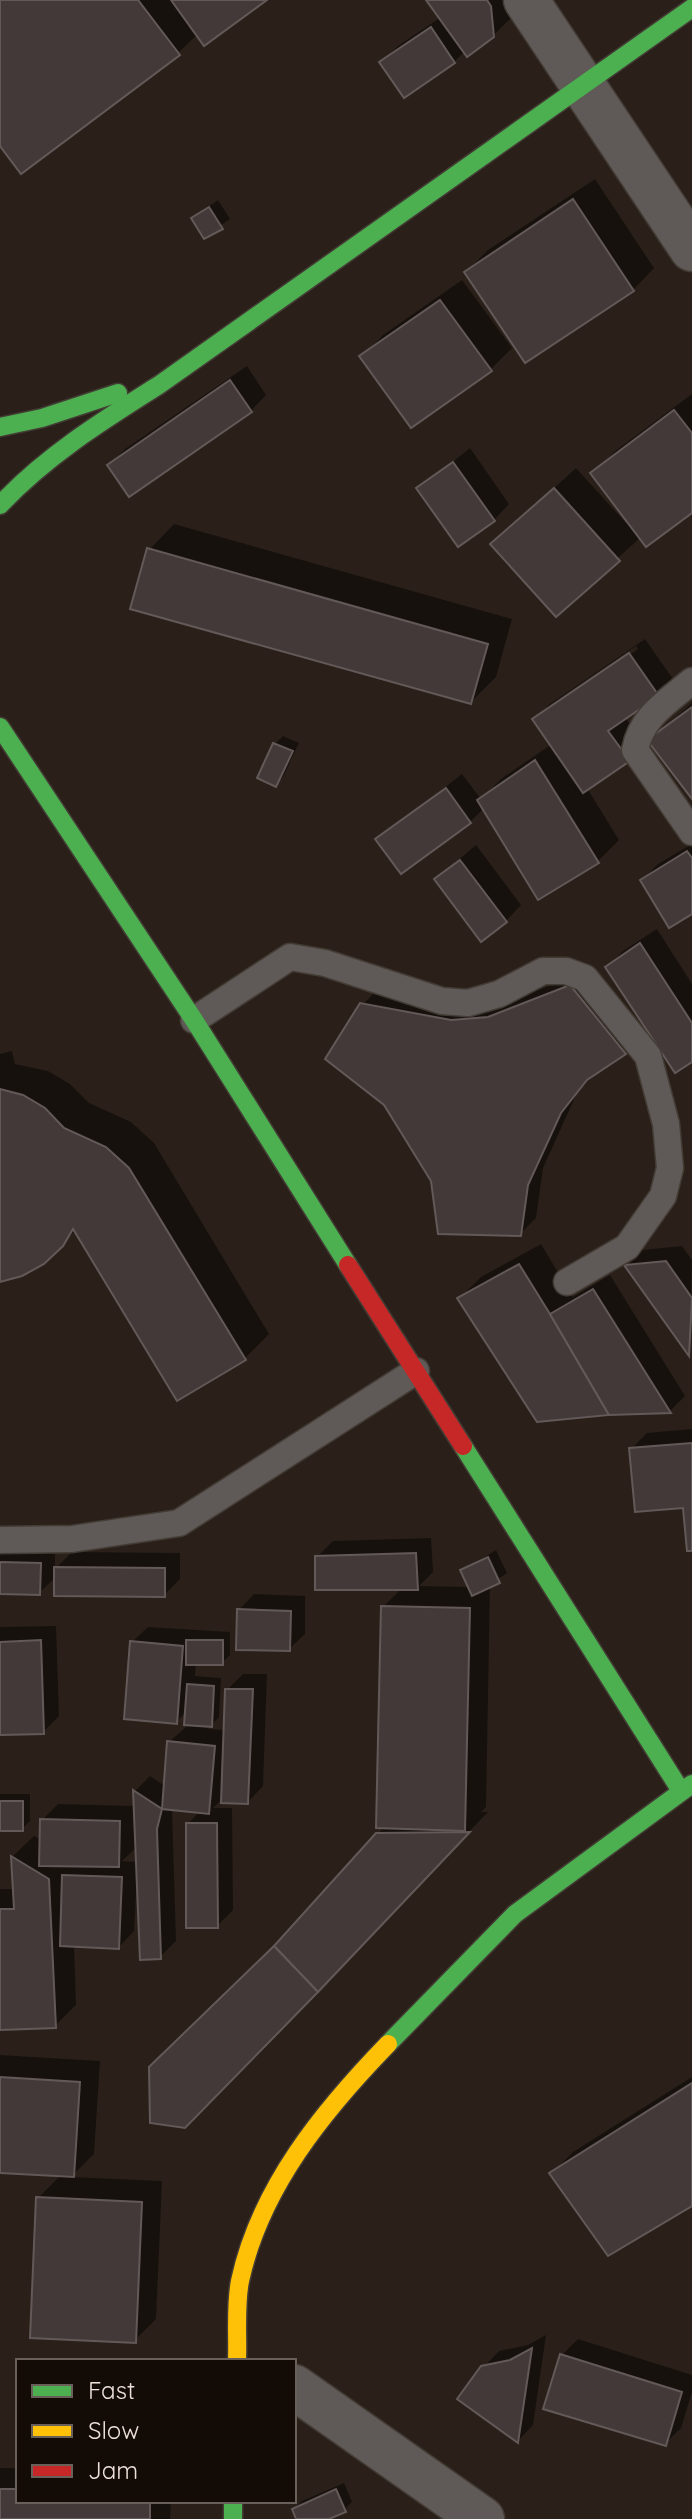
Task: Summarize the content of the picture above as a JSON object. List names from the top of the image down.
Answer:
{
  "legend": ["Fast", "Slow", "Jam"]
}
